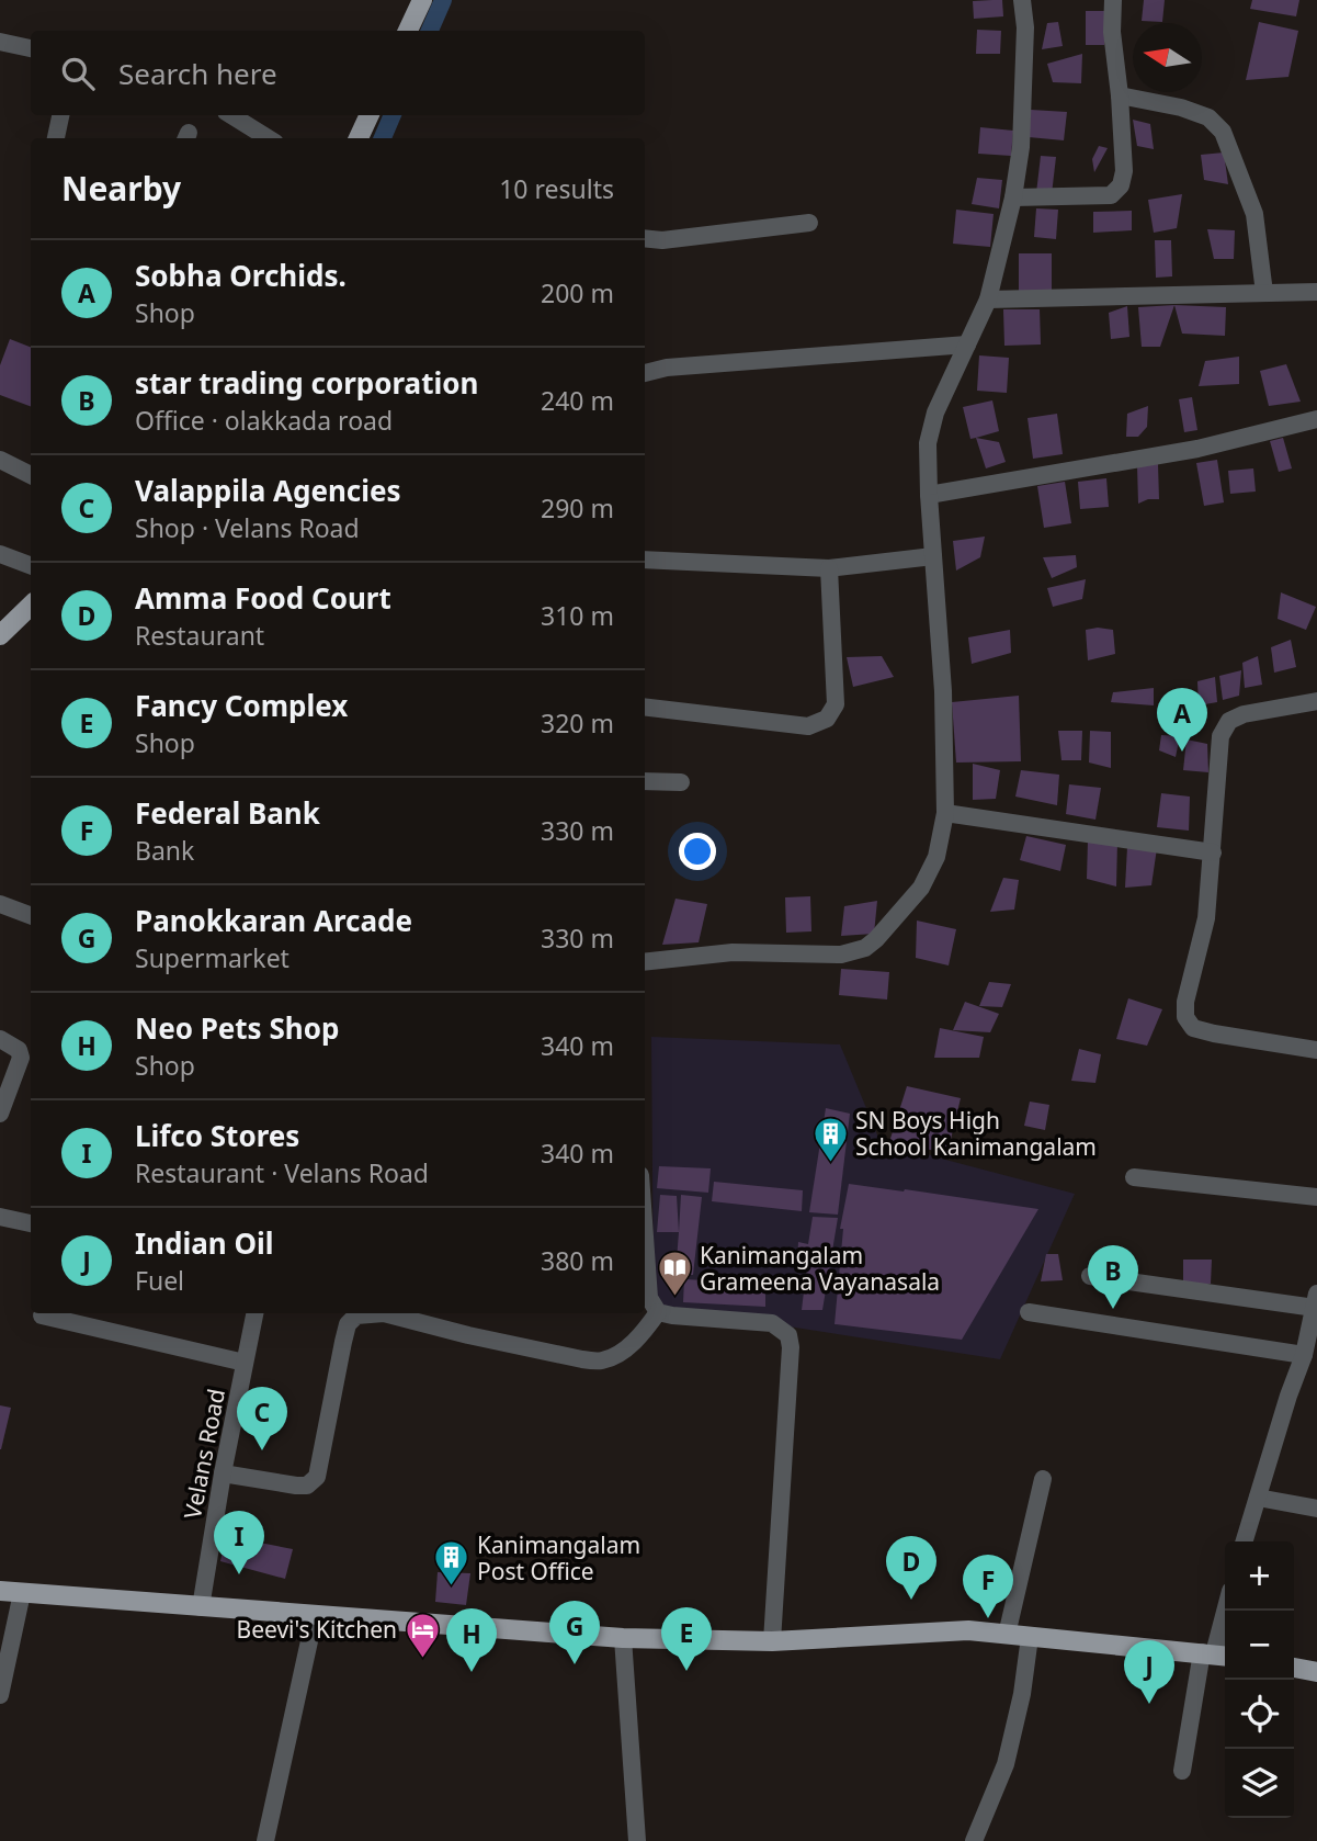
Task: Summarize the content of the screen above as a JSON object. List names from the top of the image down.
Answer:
{
  "streets": {
    "street": ["Velans Road"]
  },
  "places": {
    "building": ["SN Boys High School Kanimangalam", "Kanimangalam Post Office"],
    "library": ["Kanimangalam Grameena Vayanasala"],
    "hotel": ["Beevi's Kitchen"]
  },
  "north": "left",
  "page": {
    "search": "Search here",
    "heading": ["Nearby", "10 results"],
    "list": [
      {
        "mark": "A",
        "name": "Sobha Orchids.",
        "note": "Shop",
        "value": "200 m"
      },
      {
        "mark": "B",
        "name": "star trading corporation",
        "note": "Office · olakkada road",
        "value": "240 m"
      },
      {
        "mark": "C",
        "name": "Valappila Agencies",
        "note": "Shop · Velans Road",
        "value": "290 m"
      },
      {
        "mark": "D",
        "name": "Amma Food Court",
        "note": "Restaurant",
        "value": "310 m"
      },
      {
        "mark": "E",
        "name": "Fancy Complex",
        "note": "Shop",
        "value": "320 m"
      },
      {
        "mark": "F",
        "name": "Federal Bank",
        "note": "Bank",
        "value": "330 m"
      },
      {
        "mark": "G",
        "name": "Panokkaran Arcade",
        "note": "Supermarket",
        "value": "330 m"
      },
      {
        "mark": "H",
        "name": "Neo Pets Shop",
        "note": "Shop",
        "value": "340 m"
      },
      {
        "mark": "I",
        "name": "Lifco Stores",
        "note": "Restaurant · Velans Road",
        "value": "340 m"
      },
      {
        "mark": "J",
        "name": "Indian Oil",
        "note": "Fuel",
        "value": "380 m"
      }
    ],
    "pins": [
      "A",
      "B",
      "C",
      "I",
      "D",
      "F",
      "G",
      "E",
      "H",
      "J"
    ],
    "map_buttons": ["+", "−"]
  }
}
